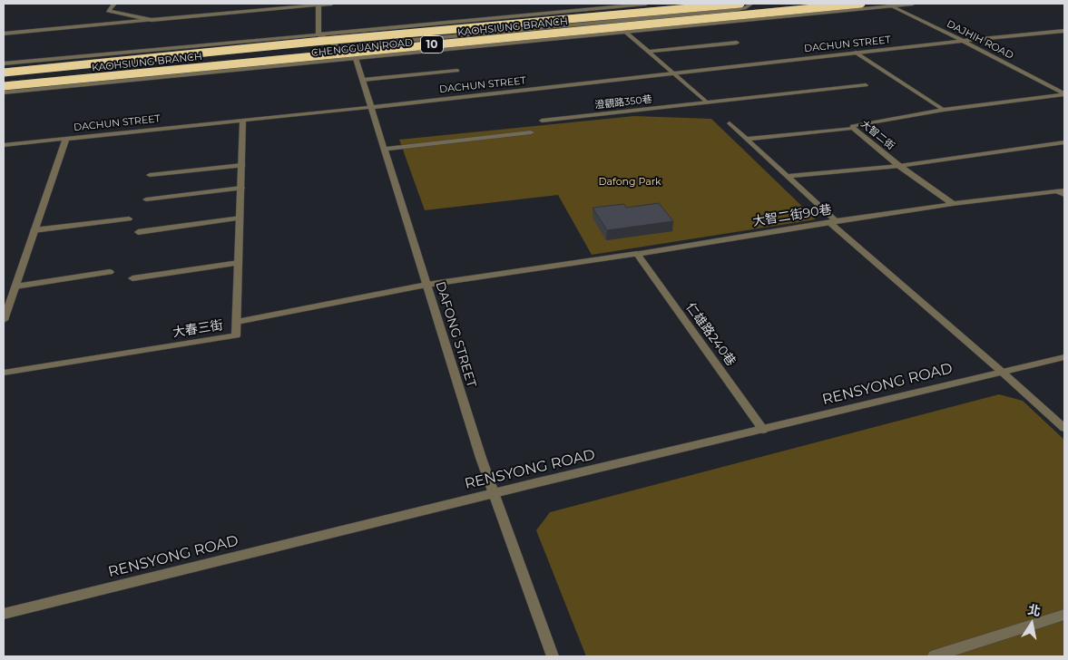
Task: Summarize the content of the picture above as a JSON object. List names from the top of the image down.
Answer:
{
  "streets": {
    "highway": ["KAOHSIUNG BRANCH", "10"],
    "street": [
      "DAJHIH ROAD",
      "DACHUN STREET",
      "CHENGGUAN ROAD",
      "澄觀路350巷",
      "大智二街",
      "大智二街90巷",
      "大春三街",
      "DAFONG STREET",
      "仁雄路240巷",
      "RENSYONG ROAD"
    ]
  },
  "crossings": [
    ["DAJHIH ROAD", "DACHUN STREET"],
    ["DAJHIH ROAD", "CHENGGUAN ROAD"],
    ["DAJHIH ROAD", "大智二街"],
    ["DACHUN STREET", "大春三街"],
    ["DACHUN STREET", "DAFONG STREET"],
    ["CHENGGUAN ROAD", "DAFONG STREET"],
    ["大智二街", "大智二街90巷"],
    ["大智二街90巷", "大春三街"],
    ["大智二街90巷", "DAFONG STREET"],
    ["大智二街90巷", "仁雄路240巷"],
    ["DAFONG STREET", "RENSYONG ROAD"],
    ["仁雄路240巷", "RENSYONG ROAD"]
  ],
  "parks": ["Dafong Park"],
  "north": "top"
}
